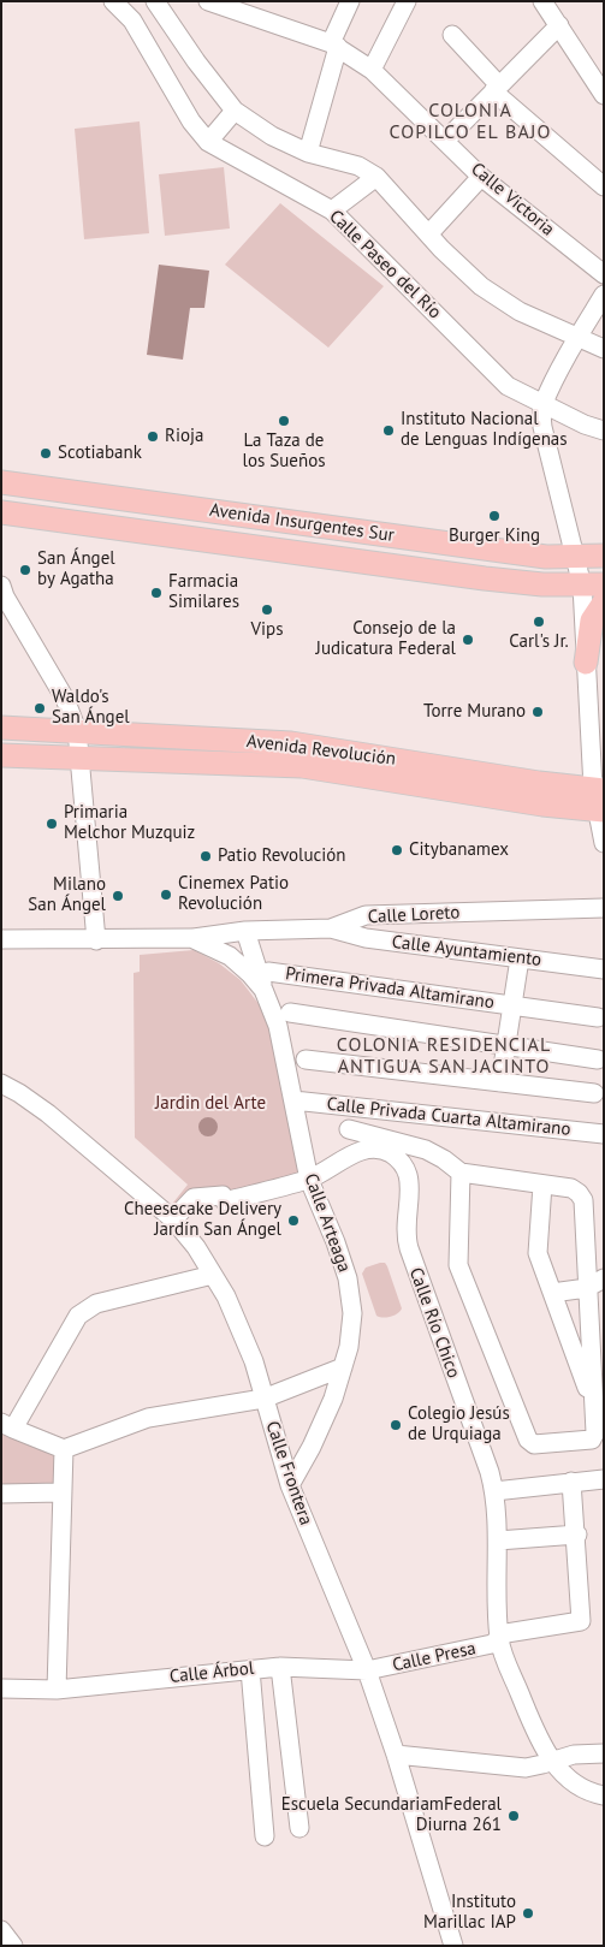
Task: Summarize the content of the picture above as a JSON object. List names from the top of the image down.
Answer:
{
  "streets": {
    "main road": ["Avenida Insurgentes Sur", "Avenida Revolución"],
    "street": [
      "Calle Victoria",
      "Calle Paseo del Río",
      "Calle Loreto",
      "Calle Ayuntamiento",
      "Primera Privada Altamirano",
      "Calle Privada Cuarta Altamirano",
      "Calle Arteaga",
      "Calle Río Chico",
      "Calle Frontera",
      "Calle Presa",
      "Calle Árbol"
    ]
  },
  "crossings": [
    ["Calle Loreto", "Calle Ayuntamiento"],
    ["Calle Loreto", "Calle Arteaga"],
    ["Primera Privada Altamirano", "Calle Arteaga"],
    ["Calle Privada Cuarta Altamirano", "Calle Arteaga"],
    ["Calle Arteaga", "Calle Río Chico"],
    ["Calle Arteaga", "Calle Frontera"],
    ["Calle Río Chico", "Calle Frontera"],
    ["Calle Río Chico", "Calle Presa"],
    ["Calle Frontera", "Calle Presa"],
    ["Calle Frontera", "Calle Árbol"],
    ["Calle Presa", "Calle Árbol"]
  ],
  "districts": ["COLONIA COPILCO EL BAJO", "COLONIA RESIDENCIAL ANTIGUA SAN JACINTO"],
  "parks": ["Jardin del Arte"],
  "places": [
    "La Taza de los Sueños",
    "Instituto Nacional de Lenguas Indígenas",
    "Rioja",
    "Scotiabank",
    "Burger King",
    "San Ángel by Agatha",
    "Farmacia Similares",
    "Vips",
    "Carl's Jr.",
    "Consejo de la Judicatura Federal",
    "Waldo's San Ángel",
    "Torre Murano",
    "Primaria Melchor Muzquiz",
    "Citybanamex",
    "Patio Revolución",
    "Cinemex Patio Revolución",
    "Milano San Ángel",
    "Cheesecake Delivery Jardín San Ángel",
    "Colegio Jesús de Urquiaga",
    "Escuela SecundariamFederal Diurna 261",
    "Instituto Marillac IAP"
  ]
}
